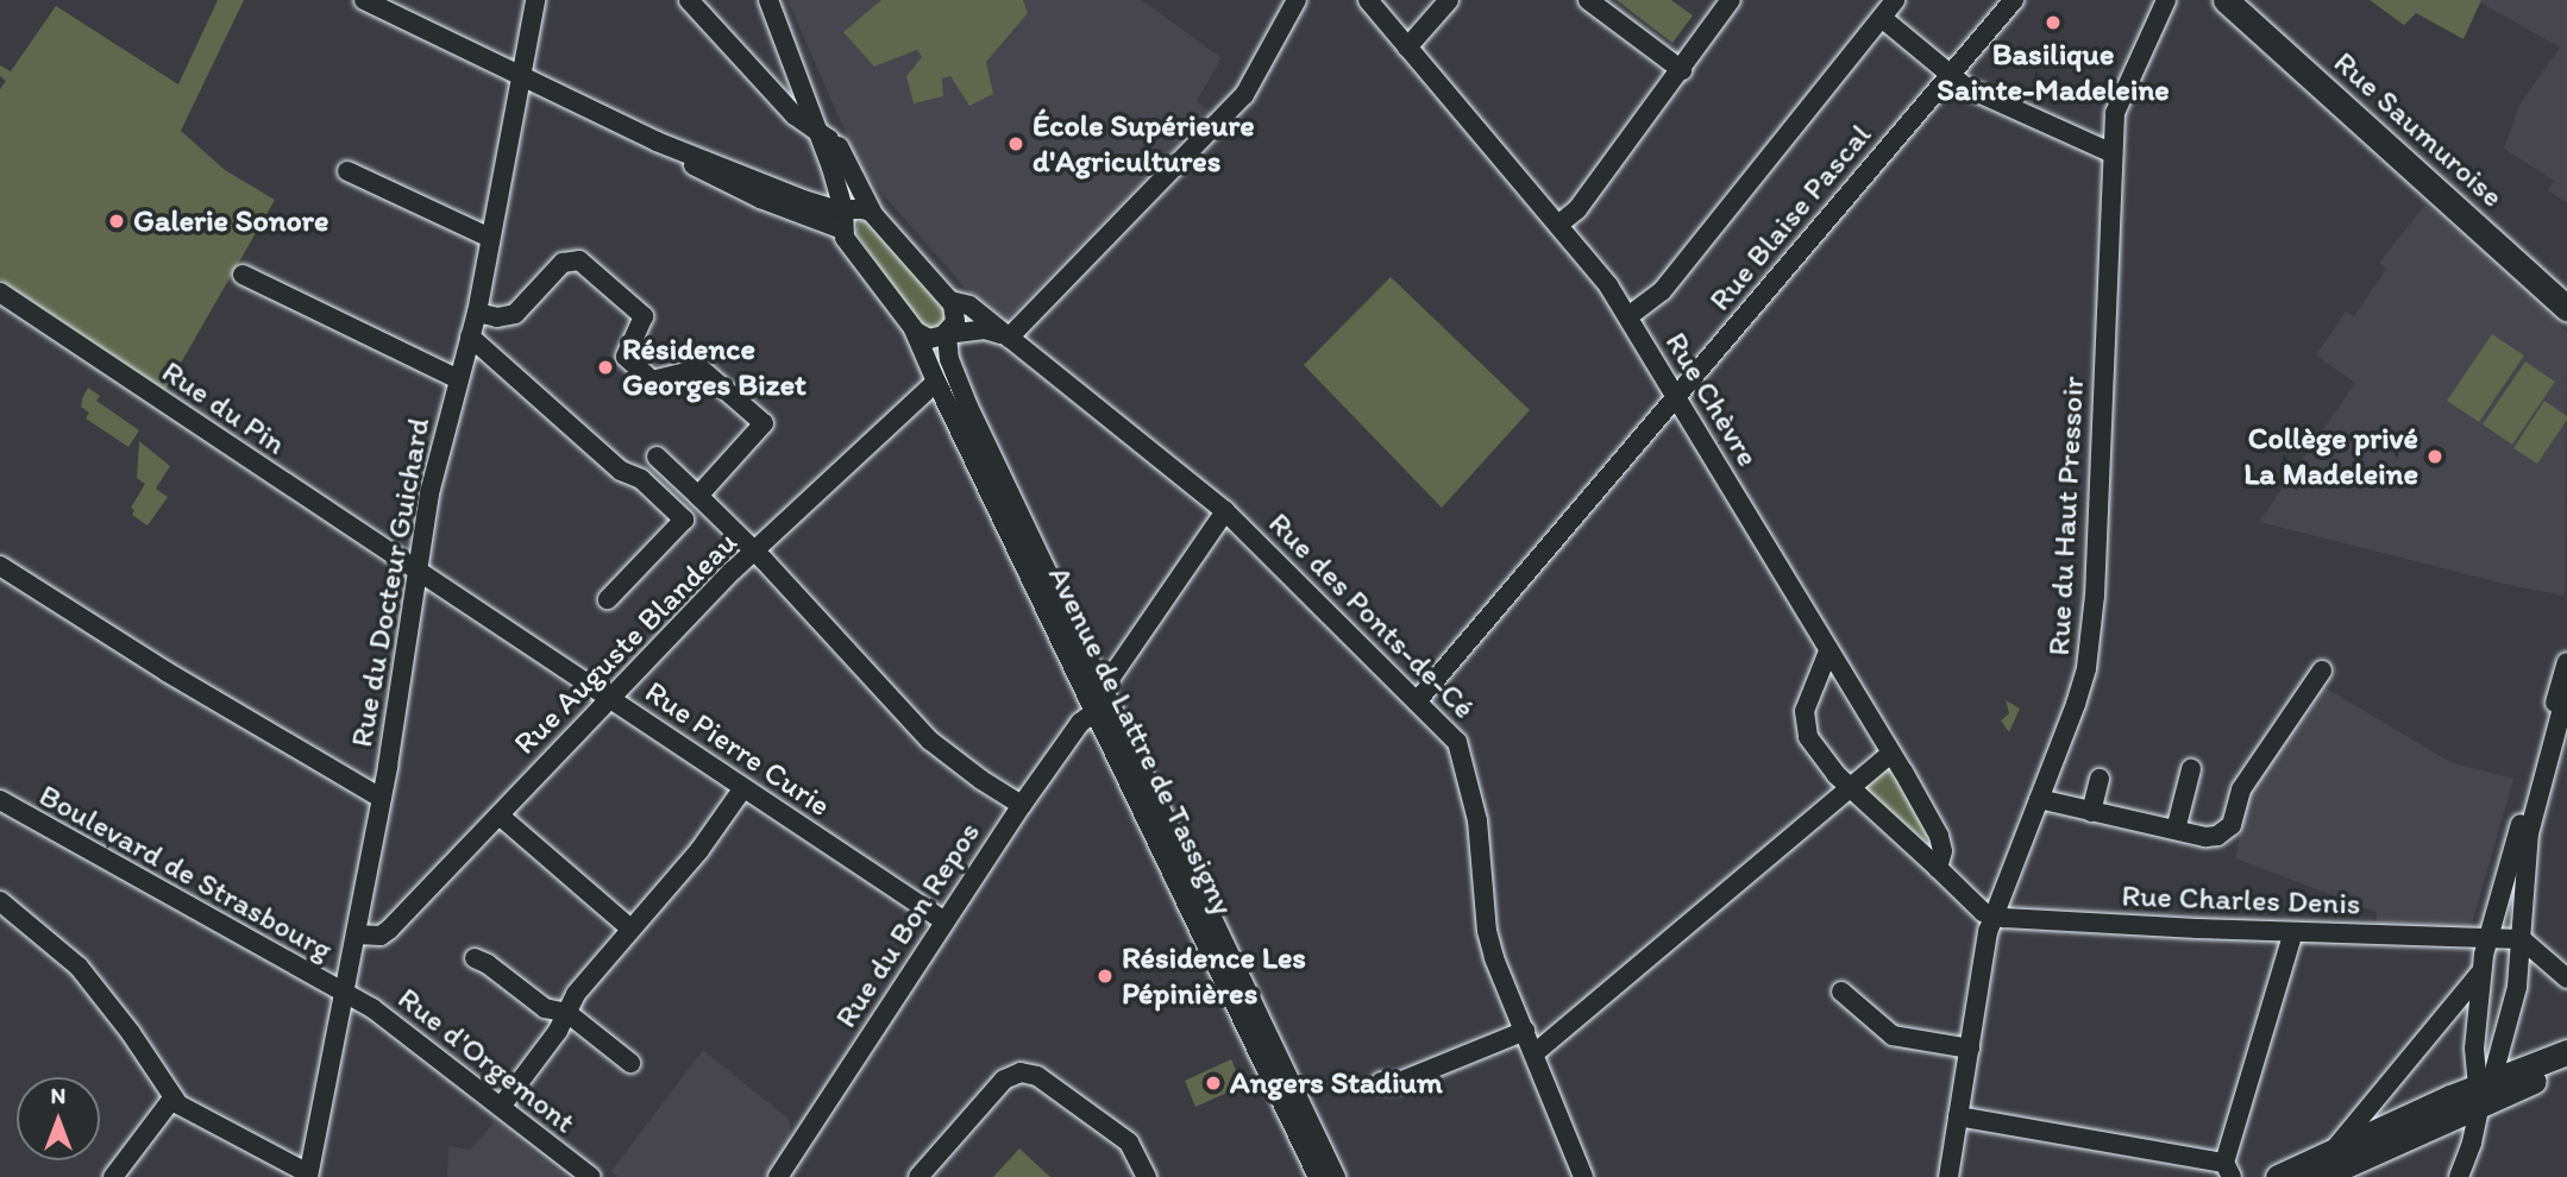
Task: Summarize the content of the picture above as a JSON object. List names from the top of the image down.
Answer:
{
  "streets": {
    "main road": ["Rue Saumuroise"],
    "street": [
      "Rue Blaise Pascal",
      "Rue Chèvre",
      "Rue du Pin",
      "Rue du Haut Pressoir",
      "Rue du Docteur Guichard",
      "Rue des Ponts-de-Cé",
      "Rue Auguste Blandeau",
      "Avenue de Lattre de Tassigny",
      "Rue Pierre Curie",
      "Boulevard de Strasbourg",
      "Rue Charles Denis",
      "Rue du Bon Repos",
      "Rue d'Orgemont"
    ]
  },
  "crossings": [
    ["Rue Blaise Pascal", "Rue Chèvre"],
    ["Rue Blaise Pascal", "Rue des Ponts-de-Cé"],
    ["Rue du Pin", "Rue du Docteur Guichard"],
    ["Rue du Pin", "Rue Pierre Curie"],
    ["Rue du Haut Pressoir", "Rue Charles Denis"],
    ["Rue du Docteur Guichard", "Rue Auguste Blandeau"],
    ["Rue du Docteur Guichard", "Rue Pierre Curie"],
    ["Rue du Docteur Guichard", "Boulevard de Strasbourg"],
    ["Rue du Docteur Guichard", "Rue d'Orgemont"],
    ["Rue des Ponts-de-Cé", "Avenue de Lattre de Tassigny"],
    ["Rue Auguste Blandeau", "Avenue de Lattre de Tassigny"],
    ["Rue Auguste Blandeau", "Rue Pierre Curie"],
    ["Avenue de Lattre de Tassigny", "Rue du Bon Repos"],
    ["Rue Pierre Curie", "Rue du Bon Repos"],
    ["Boulevard de Strasbourg", "Rue d'Orgemont"]
  ],
  "places": [
    "Basilique Sainte-Madeleine",
    "École Supérieure d'Agricultures",
    "Galerie Sonore",
    "Résidence Georges Bizet",
    "Collège privé La Madeleine",
    "Résidence Les Pépinières",
    "Angers Stadium"
  ],
  "north": "top"
}
